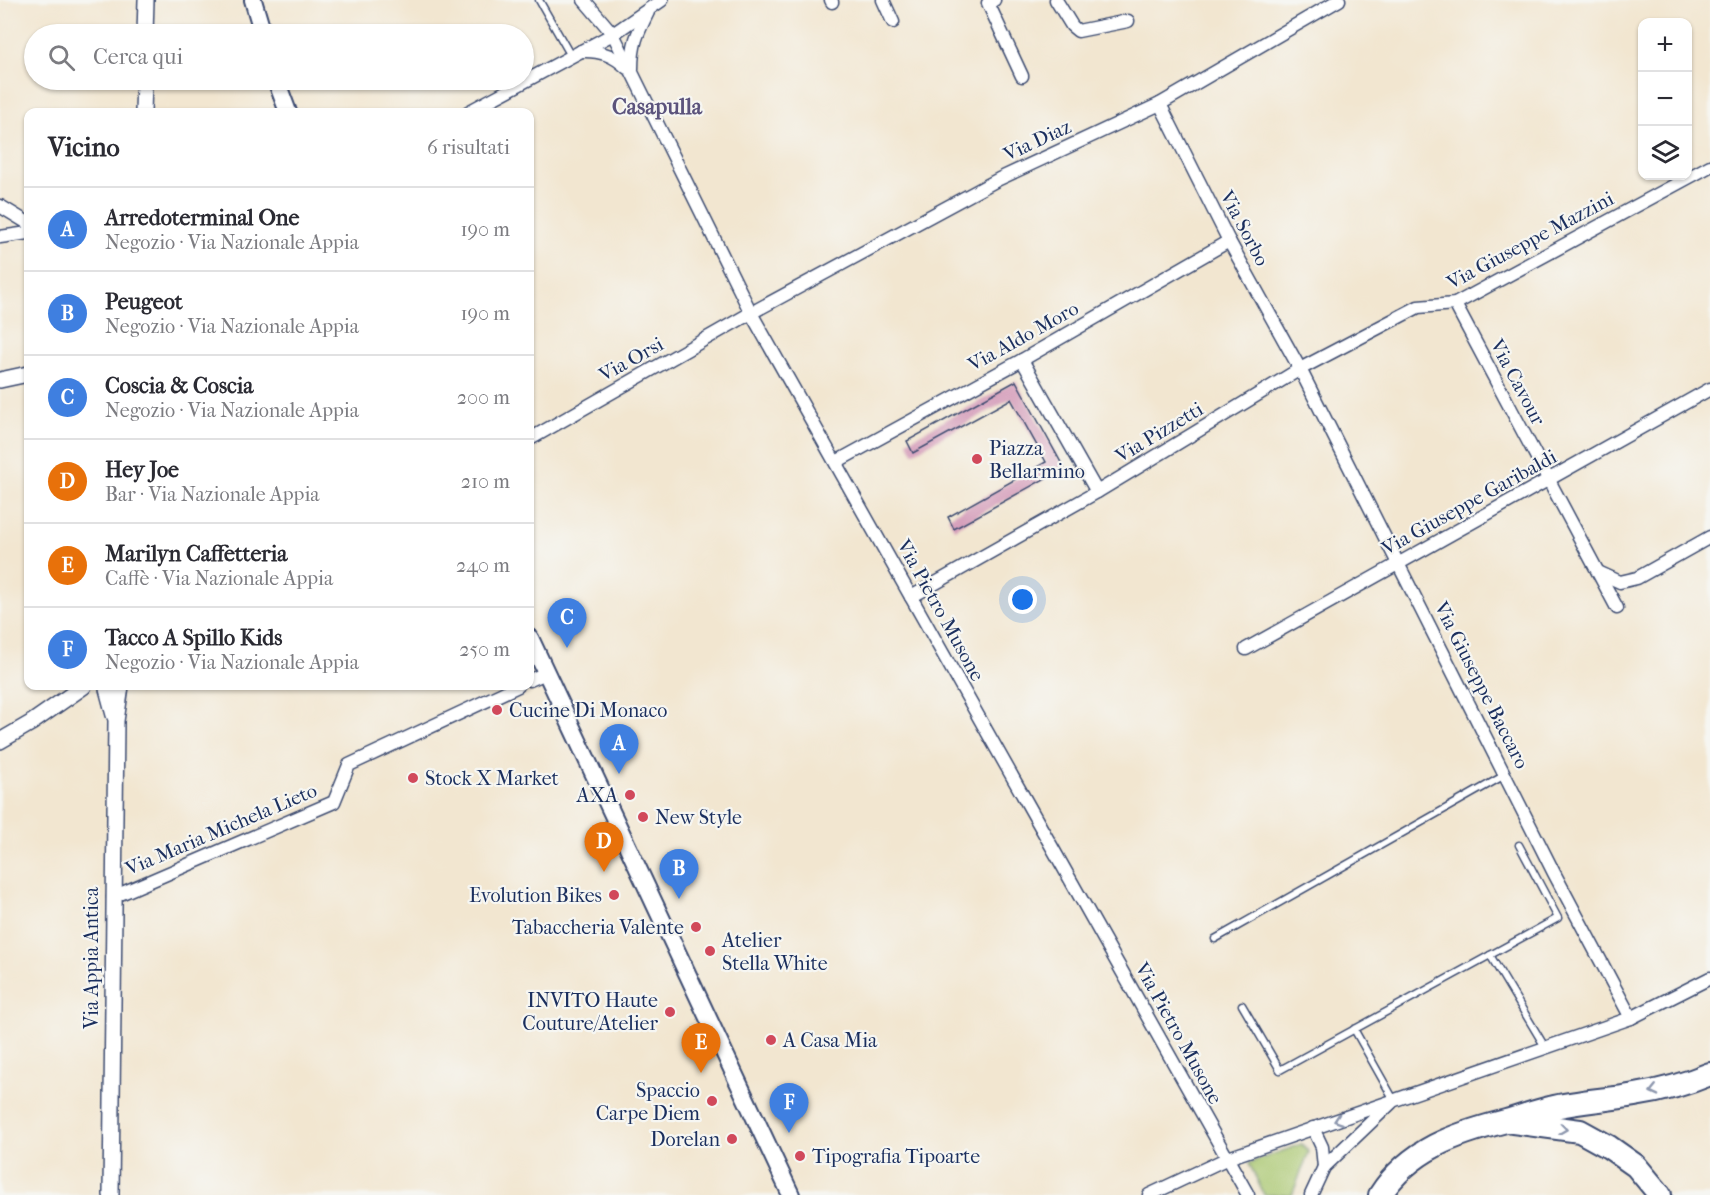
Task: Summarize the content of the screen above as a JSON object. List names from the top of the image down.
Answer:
{
  "streets": {
    "street": [
      "Via Diaz",
      "Via Sorbo",
      "Via Giuseppe Mazzini",
      "Via Aldo Moro",
      "Via Orsi",
      "Via Cavour",
      "Via Pizzetti",
      "Via Giuseppe Garibaldi",
      "Via Pietro Musone",
      "Via Giuseppe Baccaro",
      "Via Maria Michela Lieto",
      "Via Appia Antica"
    ]
  },
  "crossings": [
    ["Via Diaz", "Via Sorbo"],
    ["Via Diaz", "Via Orsi"],
    ["Via Diaz", "Via Pietro Musone"],
    ["Via Sorbo", "Via Giuseppe Mazzini"],
    ["Via Sorbo", "Via Aldo Moro"],
    ["Via Sorbo", "Via Pizzetti"],
    ["Via Sorbo", "Via Giuseppe Baccaro"],
    ["Via Giuseppe Mazzini", "Via Cavour"],
    ["Via Giuseppe Mazzini", "Via Pizzetti"],
    ["Via Giuseppe Mazzini", "Via Giuseppe Baccaro"],
    ["Via Aldo Moro", "Via Pietro Musone"],
    ["Via Orsi", "Via Pietro Musone"],
    ["Via Cavour", "Via Giuseppe Garibaldi"],
    ["Via Pizzetti", "Via Pietro Musone"],
    ["Via Pizzetti", "Via Giuseppe Baccaro"],
    ["Via Giuseppe Garibaldi", "Via Giuseppe Baccaro"],
    ["Via Maria Michela Lieto", "Via Appia Antica"]
  ],
  "districts": ["Casapulla"],
  "places": [
    "Piazza Bellarmino",
    "Cucine Di Monaco",
    "Stock X Market",
    "AXA",
    "New Style",
    "Evolution Bikes",
    "Tabaccheria Valente",
    "Atelier Stella White",
    "INVITO Haute Couture/Atelier",
    "A Casa Mia",
    "Spaccio Carpe Diem",
    "Dorelan",
    "Tipografia Tipoarte"
  ],
  "page": {
    "map_buttons": ["+", "−"],
    "search": "Cerca qui",
    "heading": ["Vicino", "6 risultati"],
    "list": [
      {
        "mark": "A",
        "name": "Arredoterminal One",
        "note": "Negozio · Via Nazionale Appia",
        "value": "190 m"
      },
      {
        "mark": "B",
        "name": "Peugeot",
        "note": "Negozio · Via Nazionale Appia",
        "value": "190 m"
      },
      {
        "mark": "C",
        "name": "Coscia & Coscia",
        "note": "Negozio · Via Nazionale Appia",
        "value": "200 m"
      },
      {
        "mark": "D",
        "name": "Hey Joe",
        "note": "Bar · Via Nazionale Appia",
        "value": "210 m"
      },
      {
        "mark": "E",
        "name": "Marilyn Caffetteria",
        "note": "Caffè · Via Nazionale Appia",
        "value": "240 m"
      },
      {
        "mark": "F",
        "name": "Tacco A Spillo Kids",
        "note": "Negozio · Via Nazionale Appia",
        "value": "250 m"
      }
    ],
    "pins": [
      "C",
      "A",
      "D",
      "B",
      "E",
      "F"
    ]
  }
}
